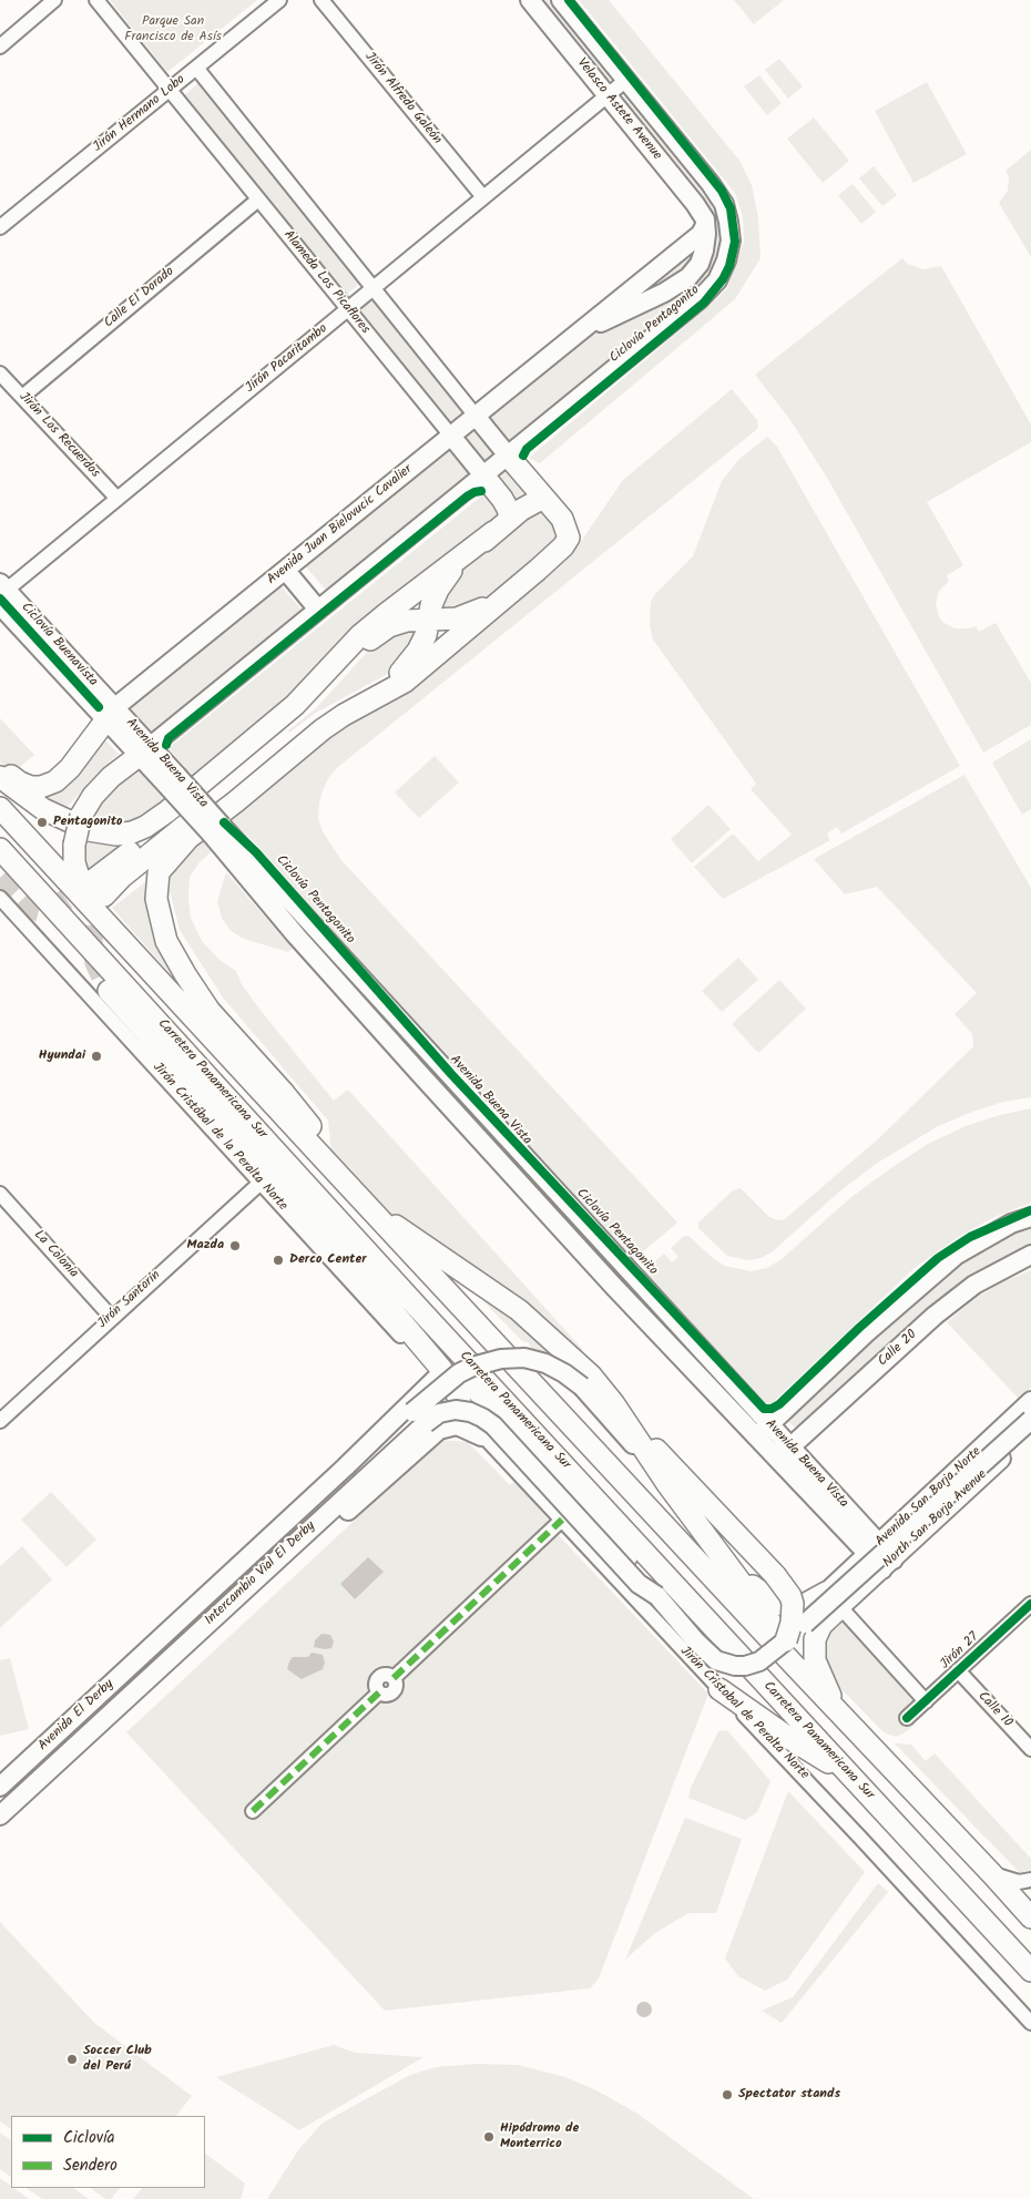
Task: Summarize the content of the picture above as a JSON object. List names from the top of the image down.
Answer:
{
  "streets": {
    "highway": ["Carretera Panamericana Sur"],
    "main road": [
      "Velasco Astete Avenue",
      "Alameda Los Picaflores",
      "Avenida Juan Bielovucic Cavalier",
      "Avenida Buena Vista",
      "Calle 20",
      "Avenida San Borja Norte",
      "North San Borja Avenue",
      "Intercambio Vial El Derby",
      "Avenida El Derby"
    ],
    "street": [
      "Jirón Alfredo Galeón",
      "Jirón Hermano Lobo",
      "Calle El Dorado",
      "Jirón Pacaritambo",
      "Jirón Los Recuerdos",
      "Jirón Cristóbal de la Peralta Norte",
      "La Colonia",
      "Jirón Santorín",
      "Jirón 27",
      "Calle 10",
      "Jirón Cristobal de Peralta Norte"
    ],
    "cycle path": ["Ciclovía Pentagonito", "Ciclovía Buenavista"]
  },
  "crossings": [
    ["Jirón Alfredo Galeón", "Jirón Pacaritambo"],
    ["Velasco Astete Avenue", "Jirón Pacaritambo"],
    ["Velasco Astete Avenue", "Avenida Juan Bielovucic Cavalier"],
    ["Jirón Hermano Lobo", "Alameda Los Picaflores"],
    ["Alameda Los Picaflores", "Calle El Dorado"],
    ["Alameda Los Picaflores", "Jirón Pacaritambo"],
    ["Alameda Los Picaflores", "Avenida Juan Bielovucic Cavalier"],
    ["Calle El Dorado", "Jirón Los Recuerdos"],
    ["Jirón Pacaritambo", "Jirón Los Recuerdos"],
    ["Jirón Pacaritambo", "Avenida Buena Vista"],
    ["Avenida Juan Bielovucic Cavalier", "Avenida Buena Vista"],
    ["Avenida Buena Vista", "Calle 20"],
    ["Avenida Buena Vista", "Avenida San Borja Norte"],
    ["Avenida Buena Vista", "North San Borja Avenue"],
    ["Jirón Cristóbal de la Peralta Norte", "Jirón Santorín"],
    ["Jirón Cristóbal de la Peralta Norte", "Jirón Cristobal de Peralta Norte"],
    ["La Colonia", "Jirón Santorín"],
    ["Avenida San Borja Norte", "North San Borja Avenue"],
    ["Intercambio Vial El Derby", "Avenida El Derby"],
    ["Jirón 27", "Calle 10"]
  ],
  "parks": ["Parque San Francisco de Asís"],
  "places": [
    "Pentagonito",
    "Hyundai",
    "Mazda",
    "Derco Center",
    "Soccer Club del Perú",
    "Spectator stands",
    "Hipódromo de Monterrico"
  ],
  "legend": ["Ciclovía", "Sendero"]
}
